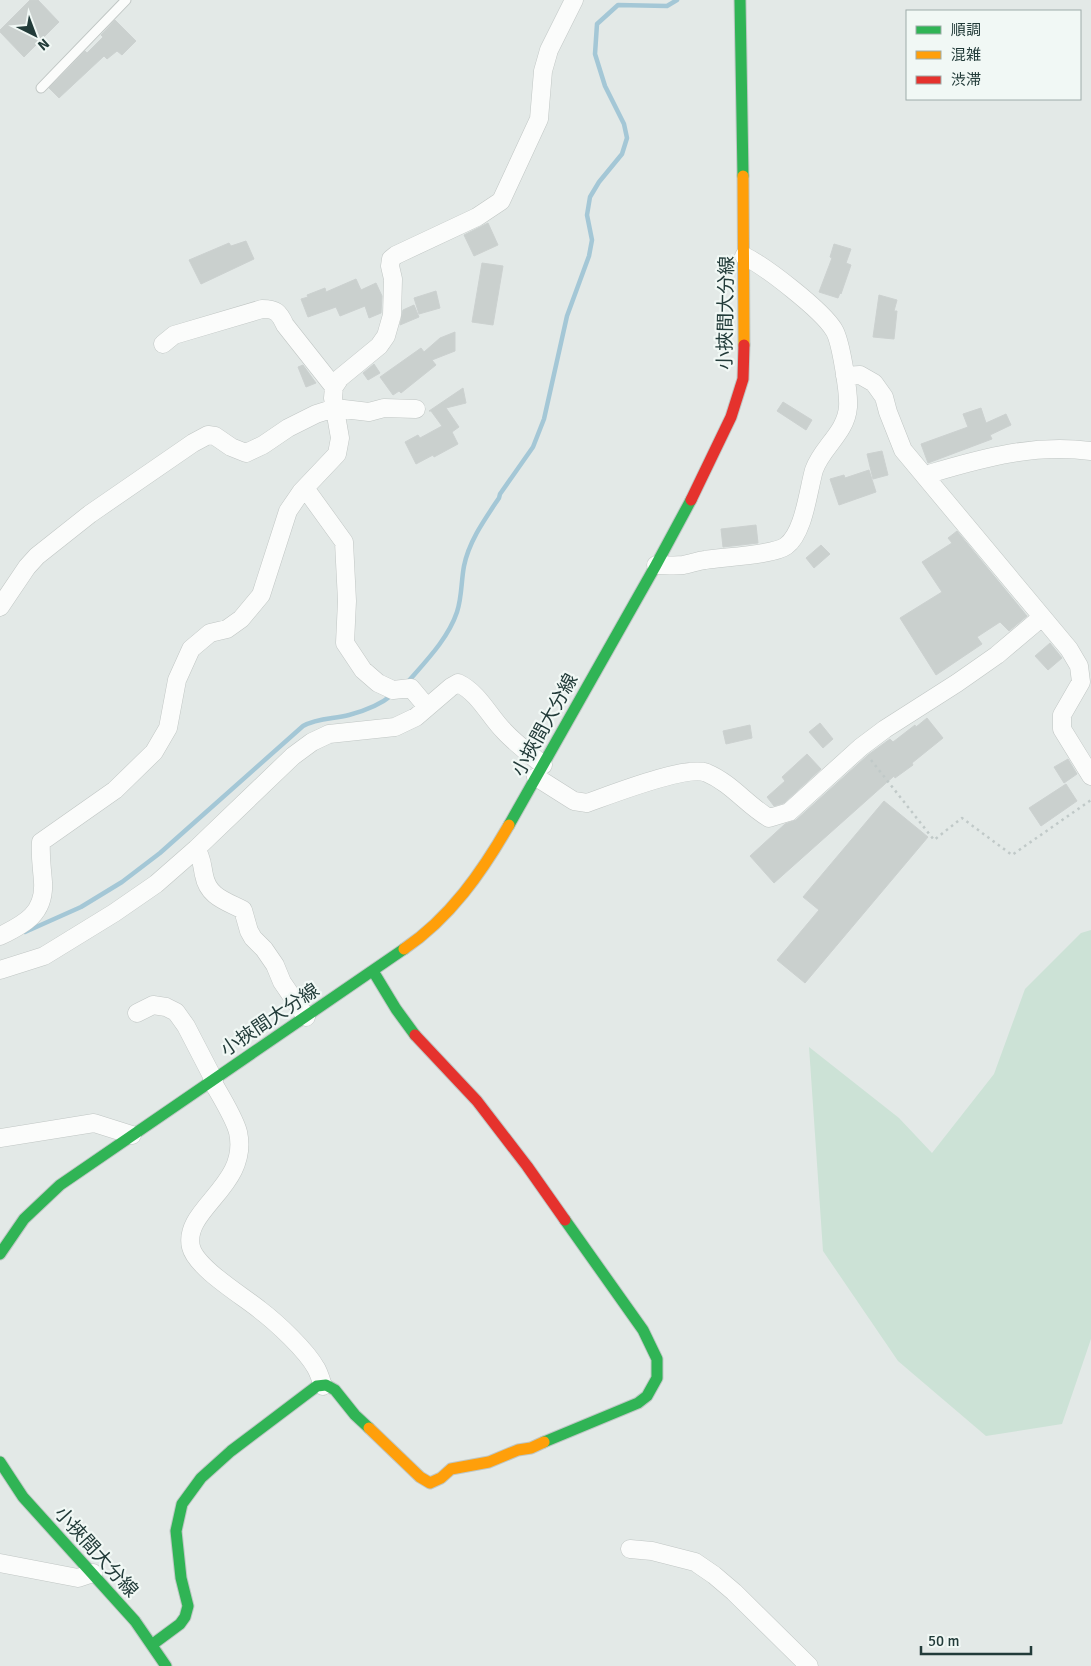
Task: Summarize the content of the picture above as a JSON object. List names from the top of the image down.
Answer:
{
  "streets": {
    "main road": ["小挾間大分線"]
  },
  "legend": ["順調", "混雑", "渋滞"],
  "scale_bar": "50 m",
  "north": "bottom right"
}
